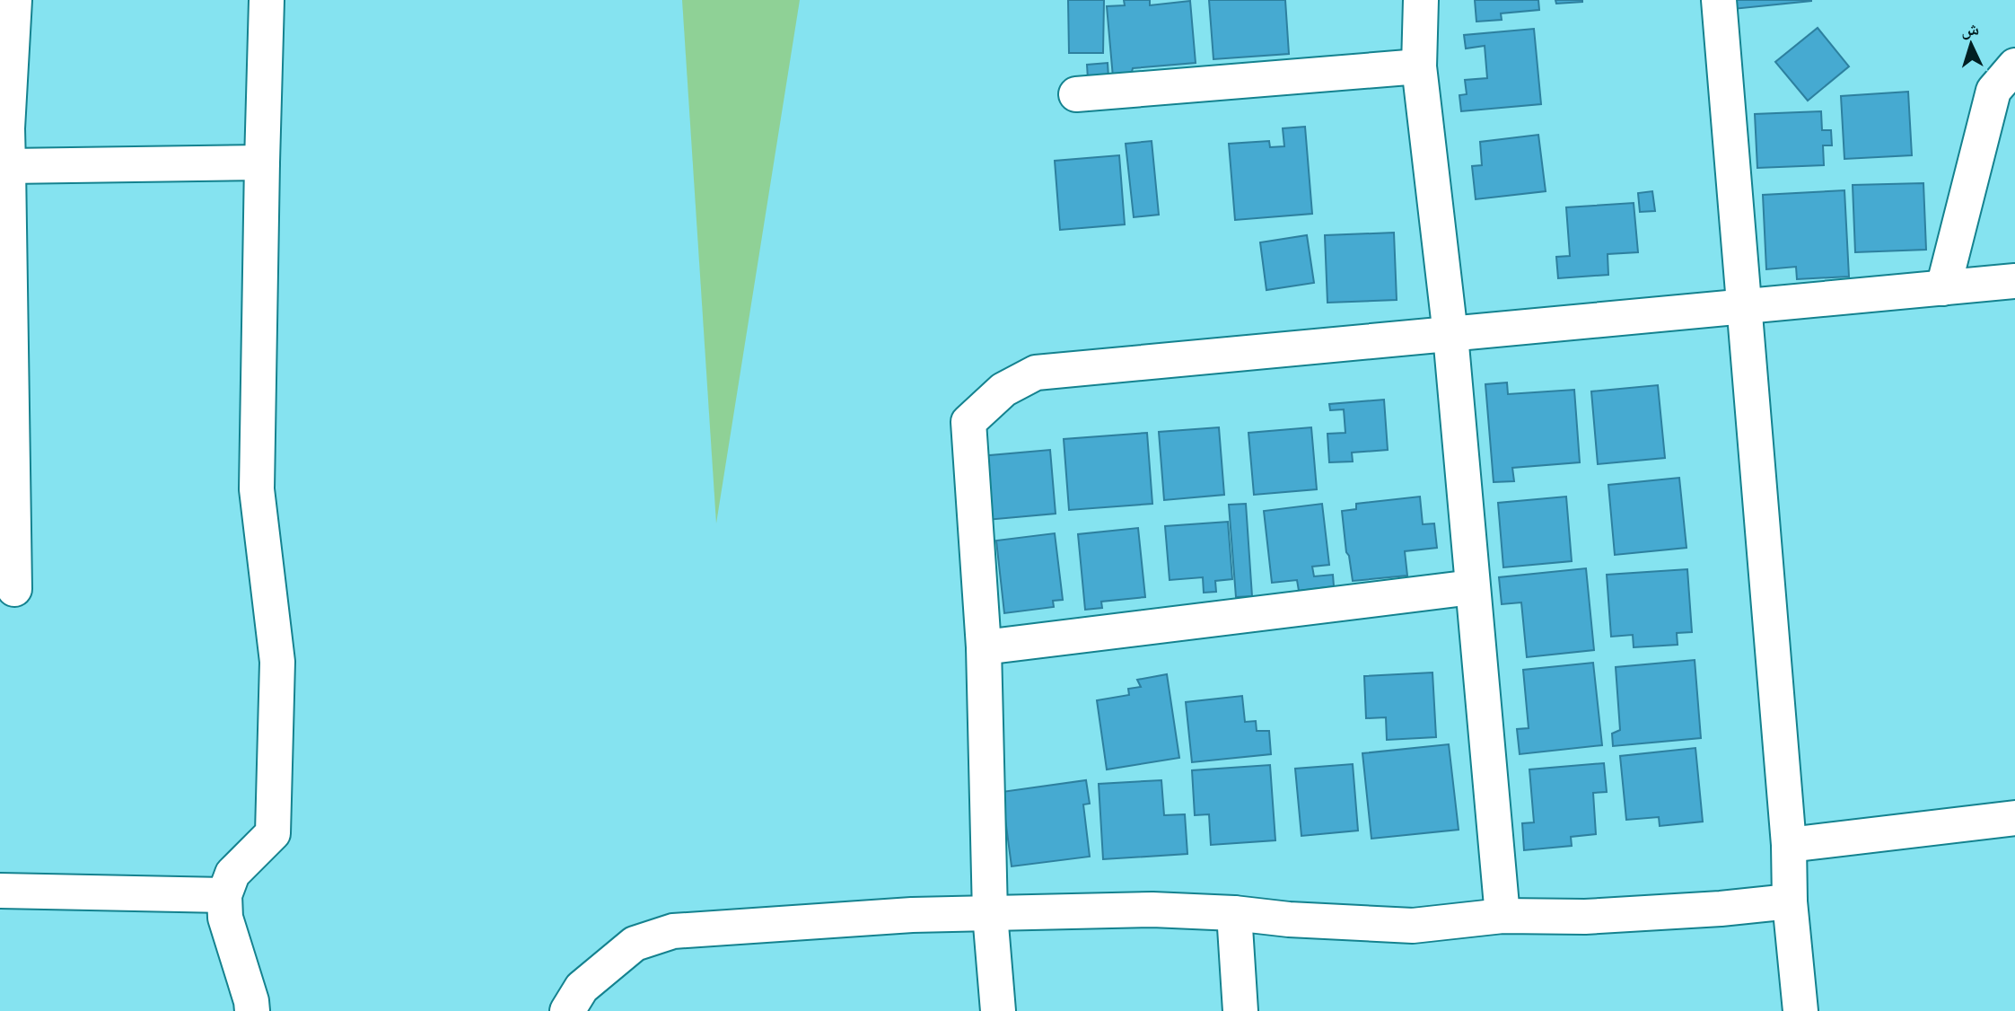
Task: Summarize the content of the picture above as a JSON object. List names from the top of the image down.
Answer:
{
  "north": "top"
}
